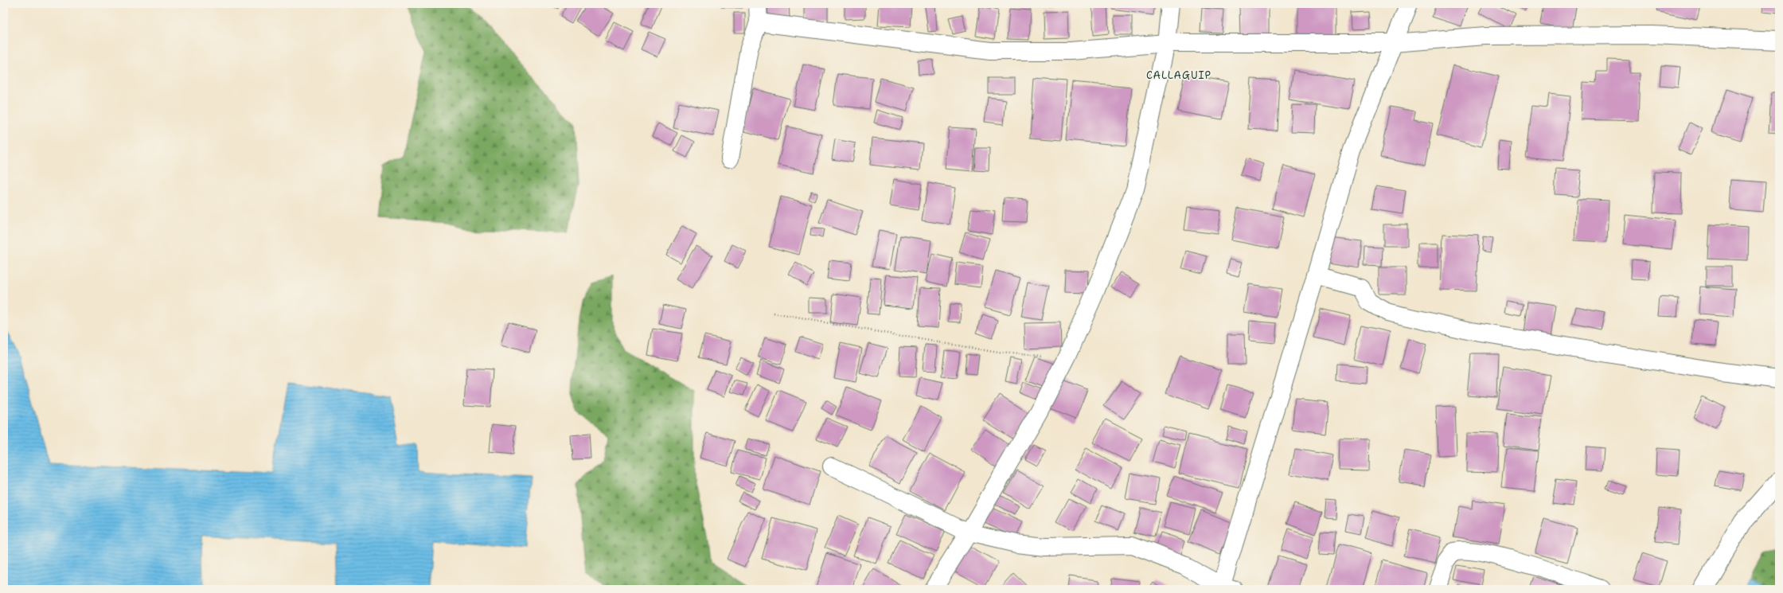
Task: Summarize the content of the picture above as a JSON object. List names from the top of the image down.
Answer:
{
  "districts": ["CALLAGUIP"]
}
